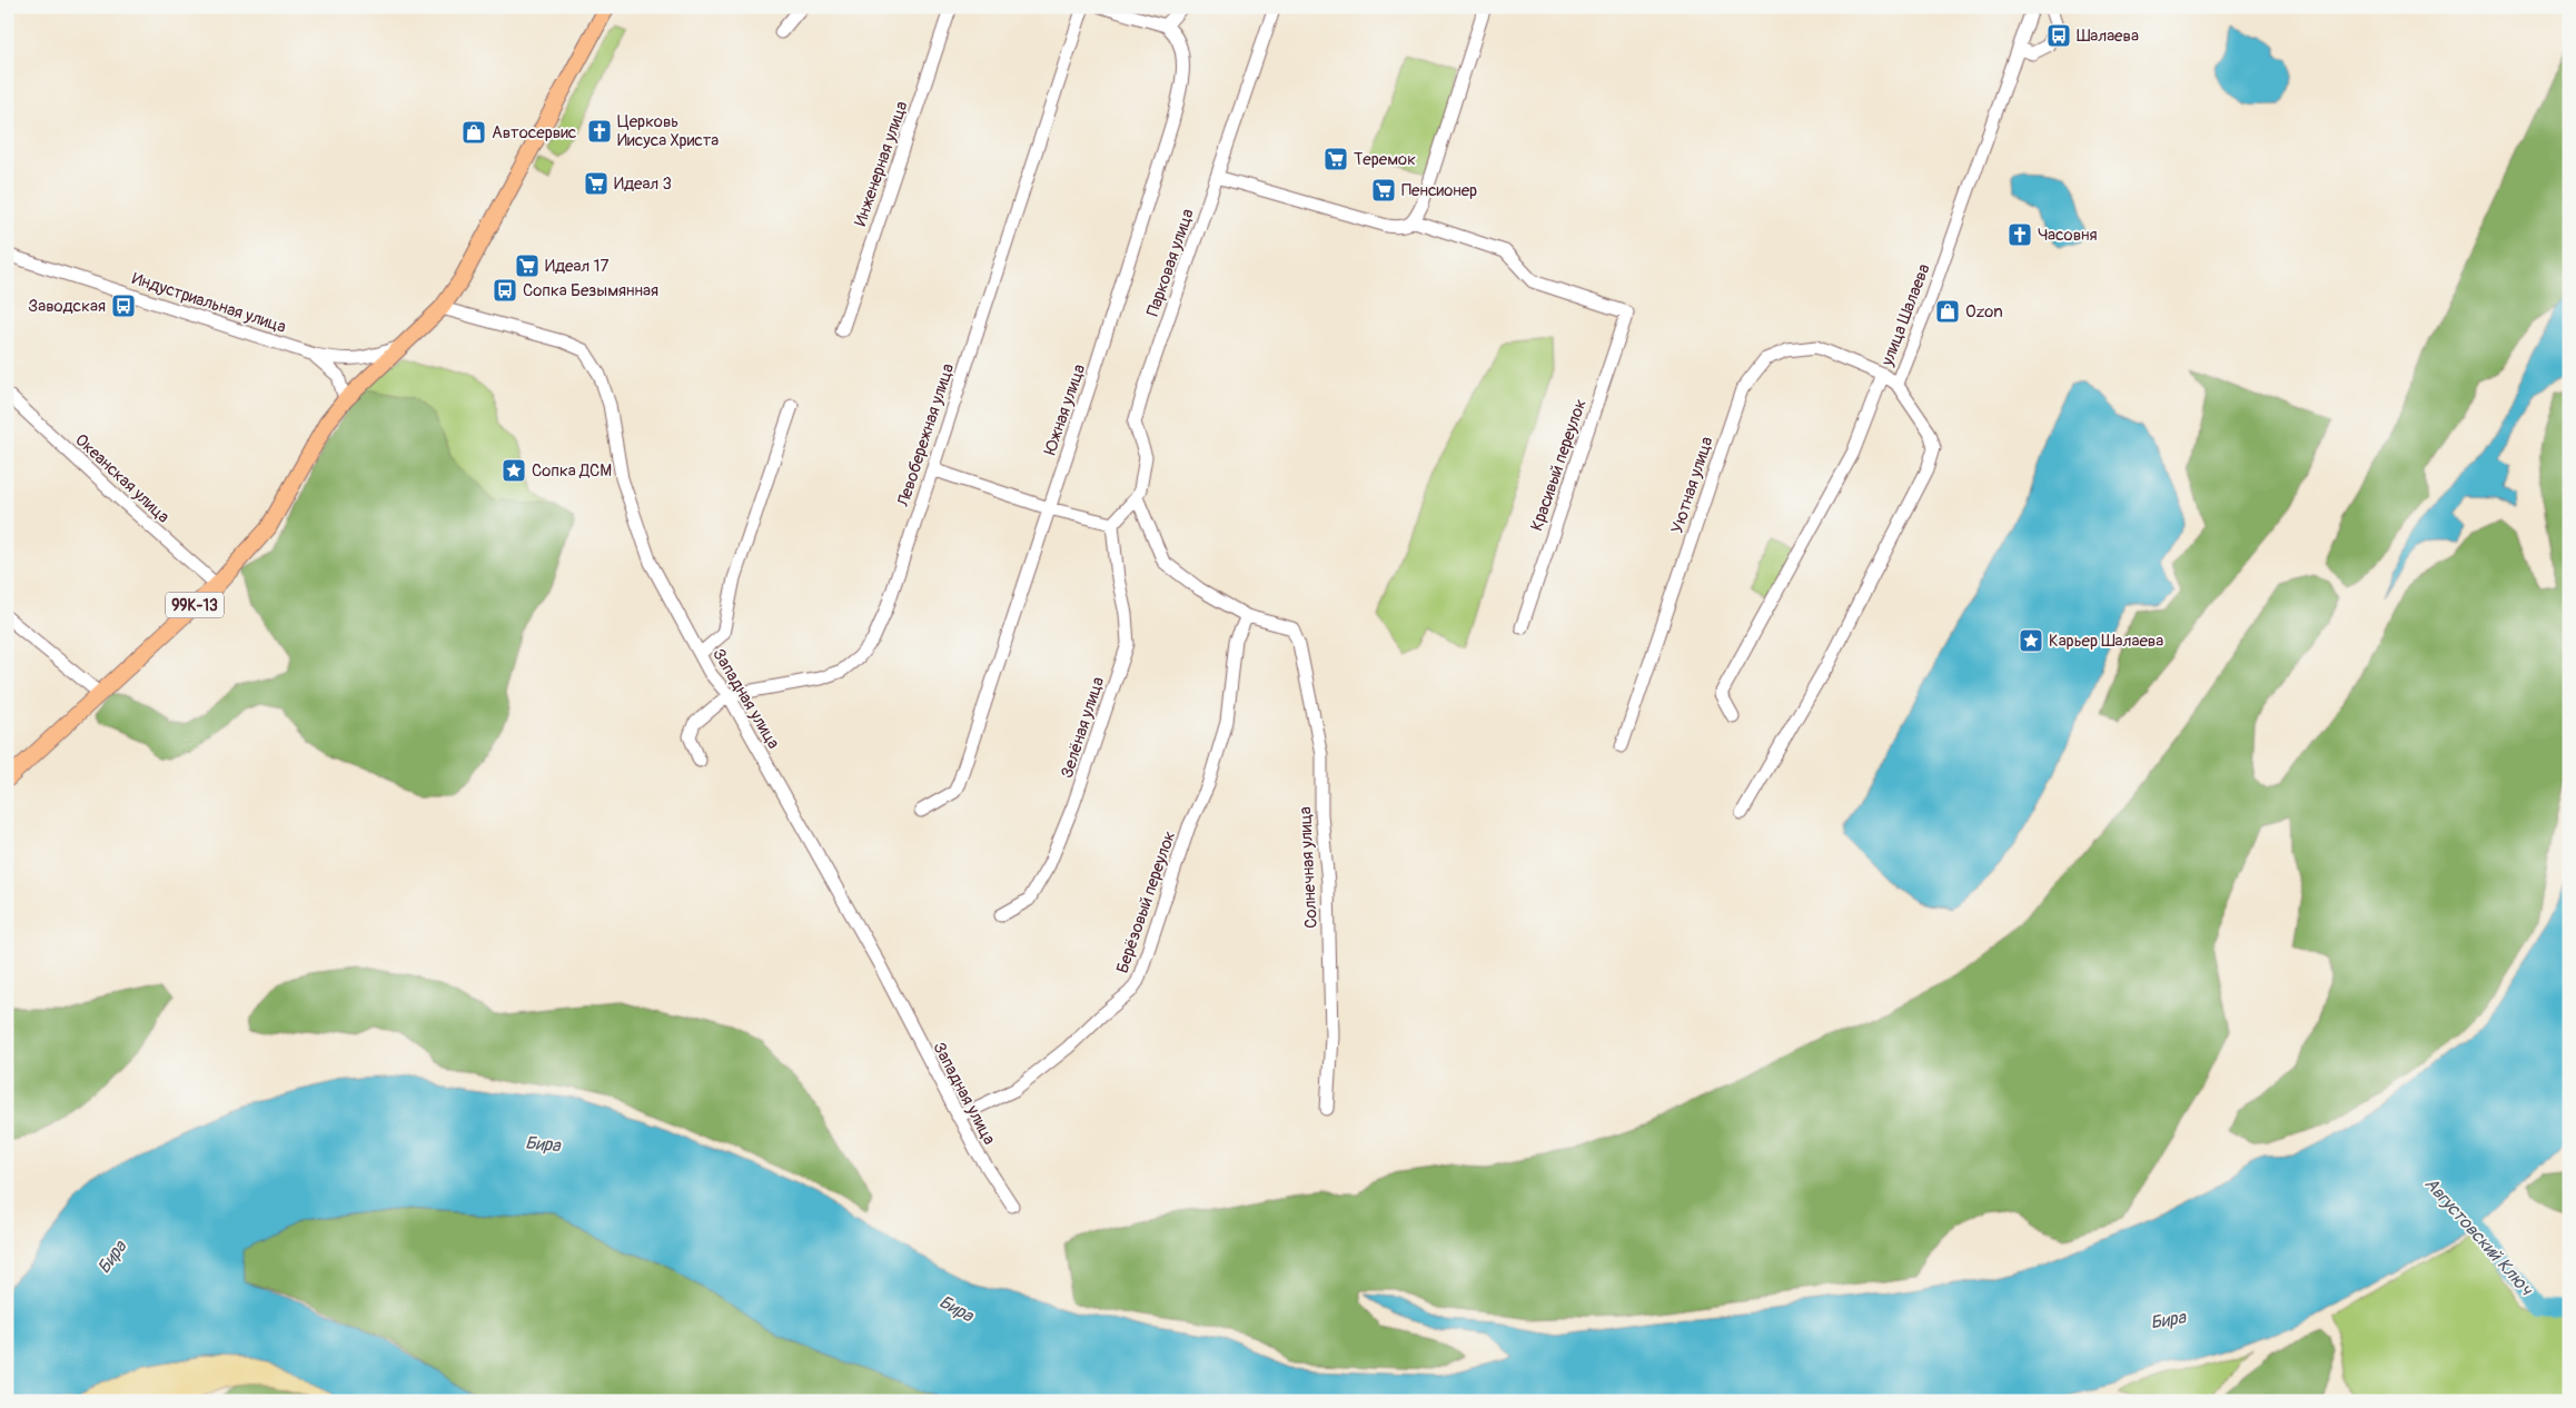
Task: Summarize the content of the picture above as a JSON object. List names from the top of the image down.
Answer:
{
  "streets": {
    "main road": ["99К-13"],
    "street": [
      "Инженерная улица",
      "Парковая улица",
      "Индустриальная улица",
      "улица Шалаева",
      "Южная улица",
      "Левобережная улица",
      "Красивый переулок",
      "Океанская улица",
      "Уютная улица",
      "Западная улица",
      "Зелёная улица",
      "Солнечная улица",
      "Берёзовый переулок"
    ]
  },
  "crossings": [
    ["Парковая улица", "Зелёная улица"],
    ["Индустриальная улица", "99К-13"],
    ["улица Шалаева", "Уютная улица"],
    ["Левобережная улица", "Западная улица"],
    ["Океанская улица", "99К-13"],
    ["Западная улица", "Берёзовый переулок"],
    ["Солнечная улица", "Берёзовый переулок"]
  ],
  "water": ["Бира", "Августовский Ключ"],
  "places": {
    "bus stop": ["Шалаева", "Сопка Безымянная", "Заводская"],
    "church": ["Церковь Иисуса Христа", "Часовня"],
    "shop": ["Автосервис", "Ozon"],
    "supermarket": [
      "Теремок",
      "Идеал 3",
      "Пенсионер",
      "Идеал 17"
    ],
    "place": ["Сопка ДСМ", "Карьер Шалаева"]
  }
}
